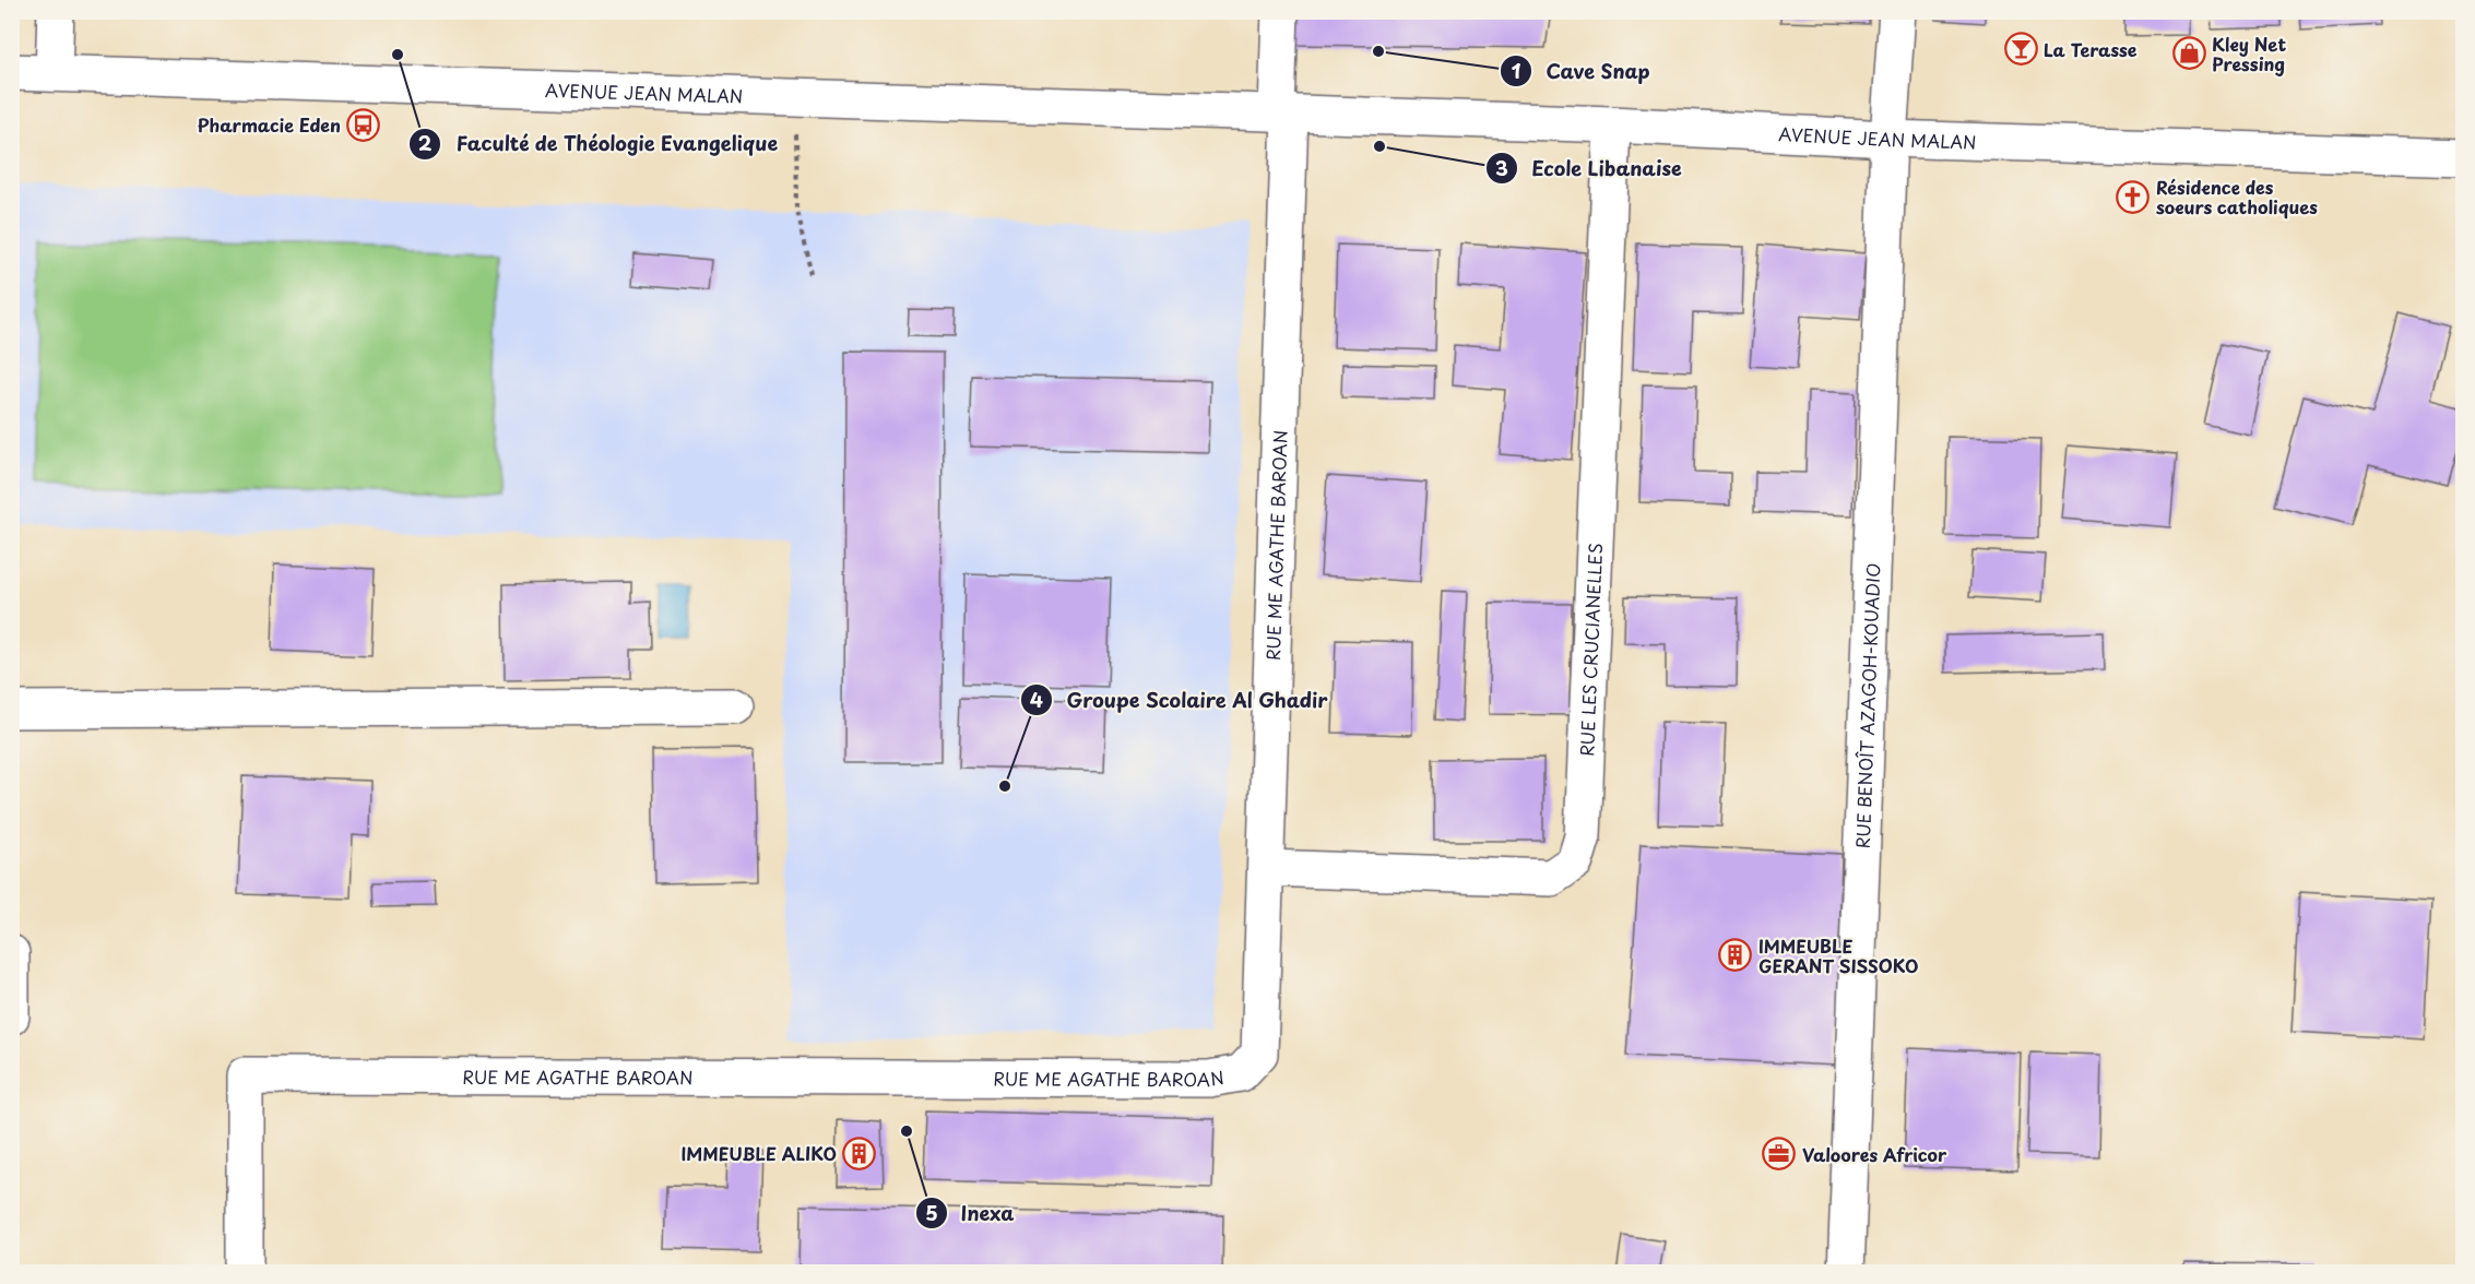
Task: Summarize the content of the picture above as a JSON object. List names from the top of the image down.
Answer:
{
  "streets": {
    "street": [
      "AVENUE JEAN MALAN",
      "RUE ME AGATHE BAROAN",
      "RUE LES CRUCIANELLES",
      "RUE BENOÎT AZAGOH-KOUADIO"
    ]
  },
  "crossings": [
    ["AVENUE JEAN MALAN", "RUE ME AGATHE BAROAN"],
    ["AVENUE JEAN MALAN", "RUE LES CRUCIANELLES"],
    ["AVENUE JEAN MALAN", "RUE BENOÎT AZAGOH-KOUADIO"],
    ["RUE ME AGATHE BAROAN", "RUE LES CRUCIANELLES"]
  ],
  "places": {
    "bar": ["La Terasse"],
    "other": [
      "Cave Snap",
      "Faculté de Théologie Evangelique",
      "Ecole Libanaise",
      "Groupe Scolaire Al Ghadir",
      "Inexa"
    ],
    "shop": ["Kley Net Pressing"],
    "bus stop": ["Pharmacie Eden"],
    "church": ["Résidence des soeurs catholiques"],
    "building": ["IMMEUBLE GERANT SISSOKO", "IMMEUBLE ALIKO"],
    "office": ["Valoores Africor"]
  }
}
